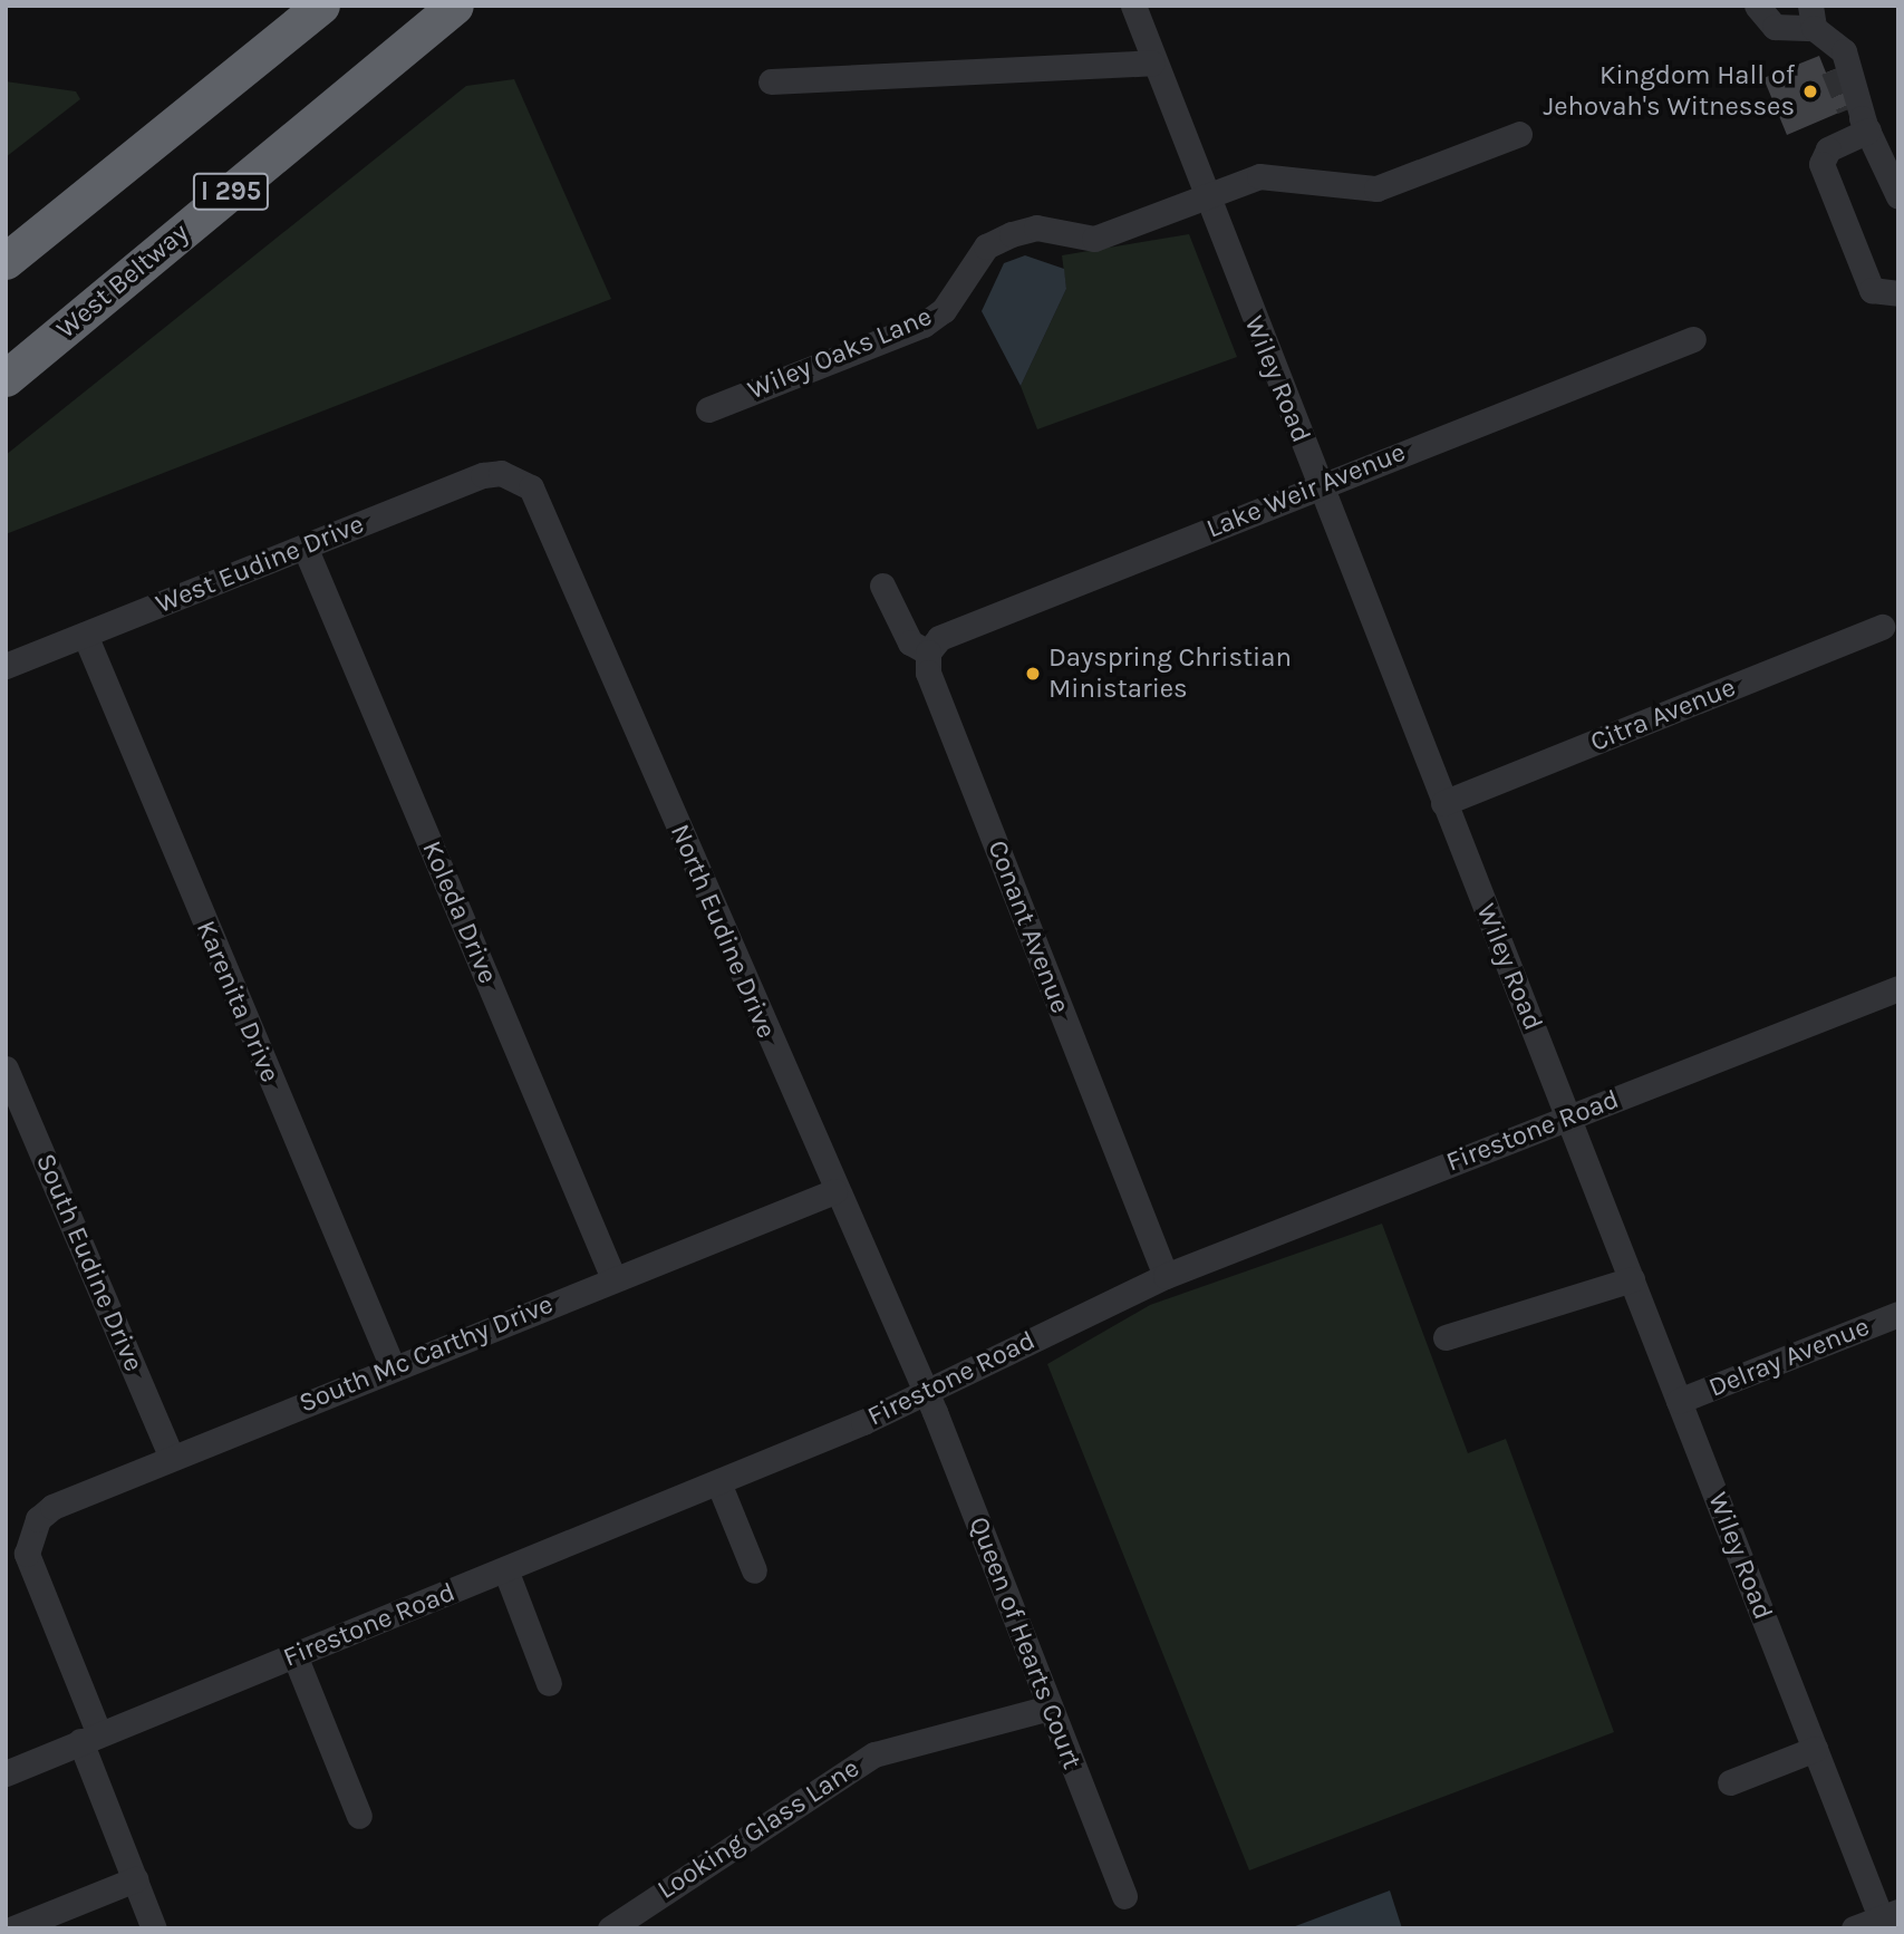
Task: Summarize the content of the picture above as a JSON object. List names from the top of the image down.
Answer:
{
  "streets": {
    "highway": ["I 295", "West Beltway"],
    "street": [
      "Wiley Oaks Lane",
      "Wiley Road",
      "Lake Weir Avenue",
      "West Eudine Drive",
      "Citra Avenue",
      "Koleda Drive",
      "Conant Avenue",
      "North Eudine Drive",
      "Karenita Drive",
      "Firestone Road",
      "South Eudine Drive",
      "South Mc Carthy Drive",
      "Delray Avenue",
      "Queen of Hearts Court",
      "Looking Glass Lane"
    ]
  },
  "crossings": [
    ["Wiley Oaks Lane", "Wiley Road"],
    ["Wiley Road", "Lake Weir Avenue"],
    ["Wiley Road", "Citra Avenue"],
    ["Wiley Road", "Firestone Road"],
    ["Wiley Road", "Delray Avenue"],
    ["Lake Weir Avenue", "Conant Avenue"],
    ["West Eudine Drive", "Koleda Drive"],
    ["West Eudine Drive", "North Eudine Drive"],
    ["West Eudine Drive", "Karenita Drive"],
    ["Koleda Drive", "South Mc Carthy Drive"],
    ["Conant Avenue", "Firestone Road"],
    ["North Eudine Drive", "Firestone Road"],
    ["North Eudine Drive", "South Mc Carthy Drive"],
    ["North Eudine Drive", "Queen of Hearts Court"],
    ["Karenita Drive", "South Mc Carthy Drive"],
    ["Firestone Road", "South Mc Carthy Drive"],
    ["Firestone Road", "Queen of Hearts Court"],
    ["South Eudine Drive", "South Mc Carthy Drive"],
    ["Queen of Hearts Court", "Looking Glass Lane"]
  ],
  "places": ["Kingdom Hall of Jehovah's Witnesses", "Dayspring Christian Ministaries"]
}
